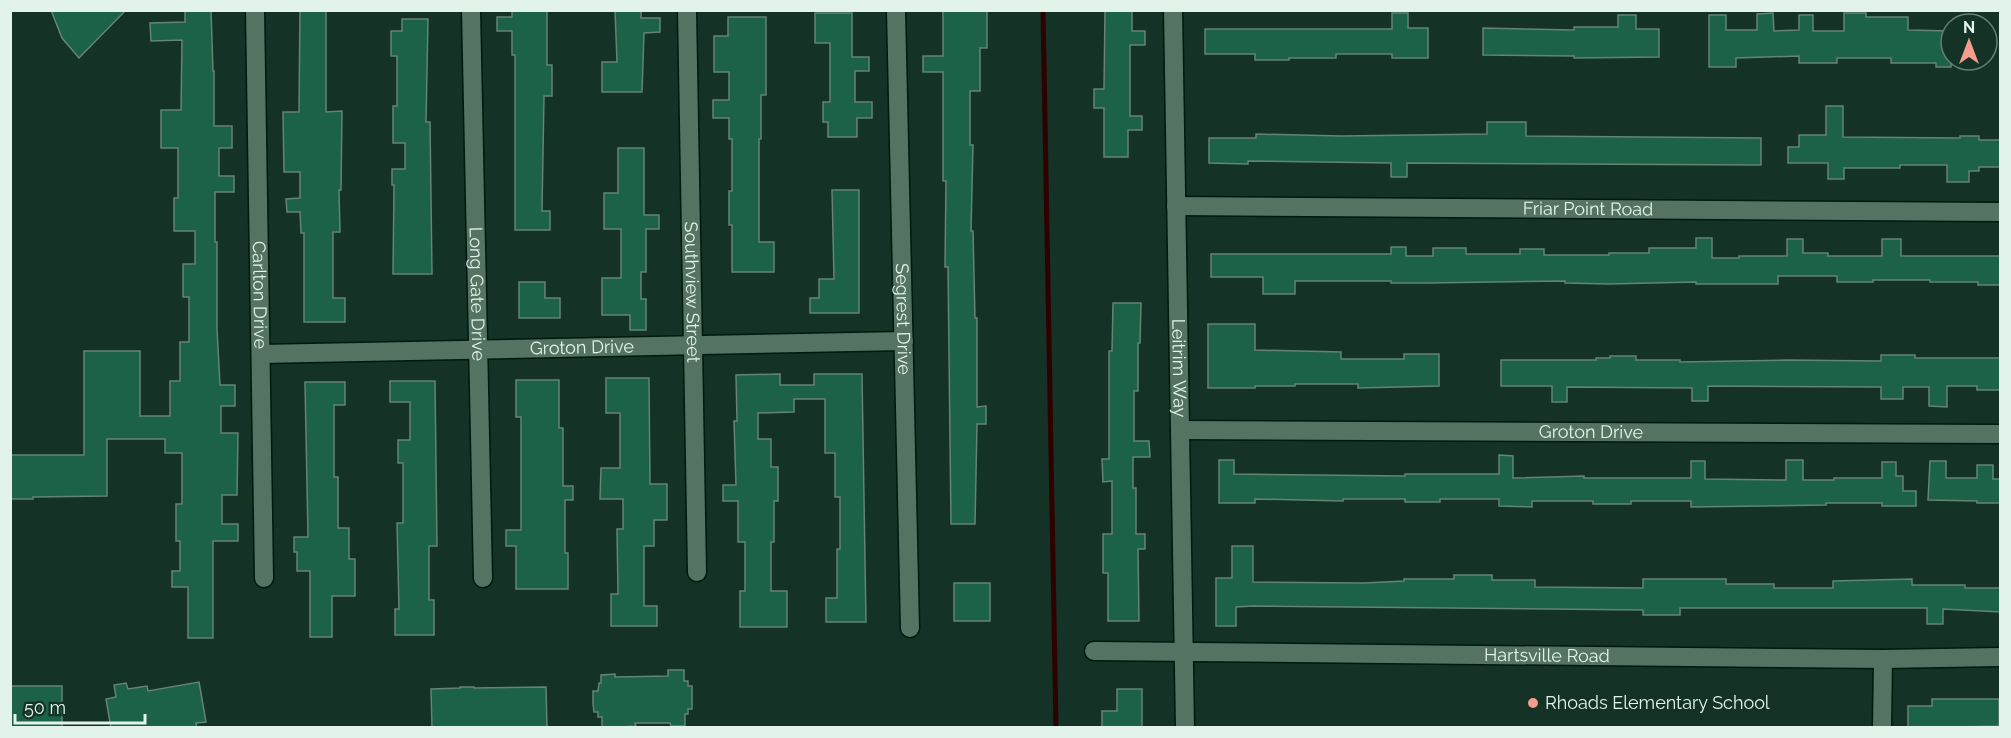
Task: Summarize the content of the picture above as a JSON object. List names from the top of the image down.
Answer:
{
  "streets": {
    "street": [
      "Friar Point Road",
      "Southview Street",
      "Carlton Drive",
      "Long Gate Drive",
      "Segrest Drive",
      "Groton Drive",
      "Leitrim Way",
      "Hartsville Road"
    ]
  },
  "crossings": [
    ["Friar Point Road", "Leitrim Way"],
    ["Southview Street", "Groton Drive"],
    ["Carlton Drive", "Groton Drive"],
    ["Long Gate Drive", "Groton Drive"],
    ["Segrest Drive", "Groton Drive"],
    ["Groton Drive", "Leitrim Way"],
    ["Leitrim Way", "Hartsville Road"]
  ],
  "places": ["Rhoads Elementary School"],
  "scale_bar": "50 m",
  "north": "top"
}
